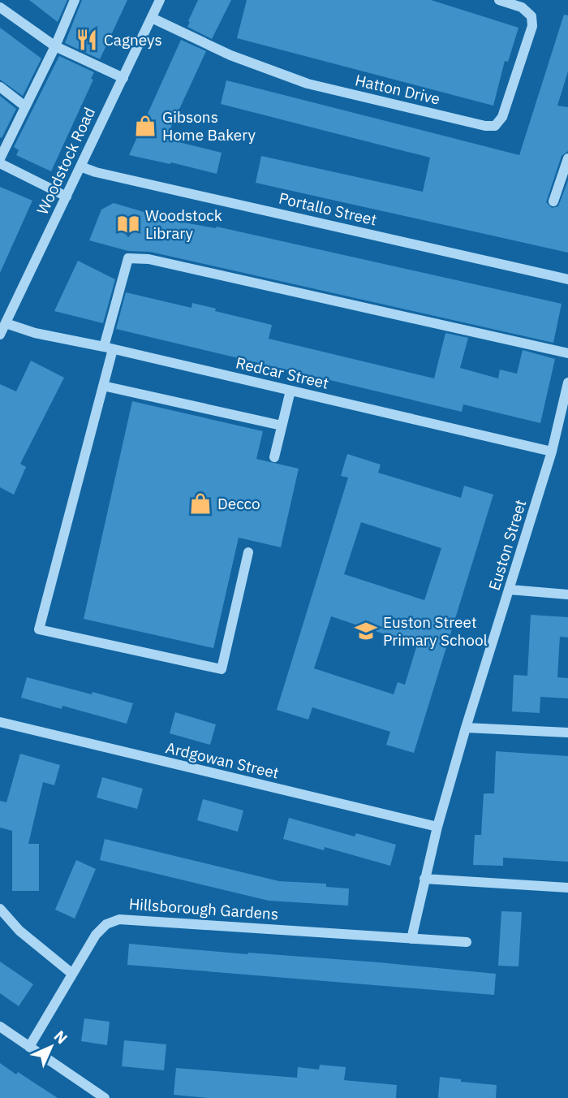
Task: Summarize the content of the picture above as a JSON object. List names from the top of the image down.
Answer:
{
  "streets": {
    "street": [
      "Hatton Drive",
      "Woodstock Road",
      "Portallo Street",
      "Redcar Street",
      "Euston Street",
      "Ardgowan Street",
      "Hillsborough Gardens"
    ]
  },
  "crossings": [
    ["Hatton Drive", "Woodstock Road"],
    ["Woodstock Road", "Portallo Street"],
    ["Woodstock Road", "Redcar Street"],
    ["Redcar Street", "Euston Street"],
    ["Euston Street", "Ardgowan Street"]
  ],
  "places": {
    "restaurant": ["Cagneys"],
    "shop": ["Gibsons Home Bakery", "Decco"],
    "library": ["Woodstock Library"],
    "school or university": ["Euston Street Primary School"]
  },
  "north": "top right"
}
